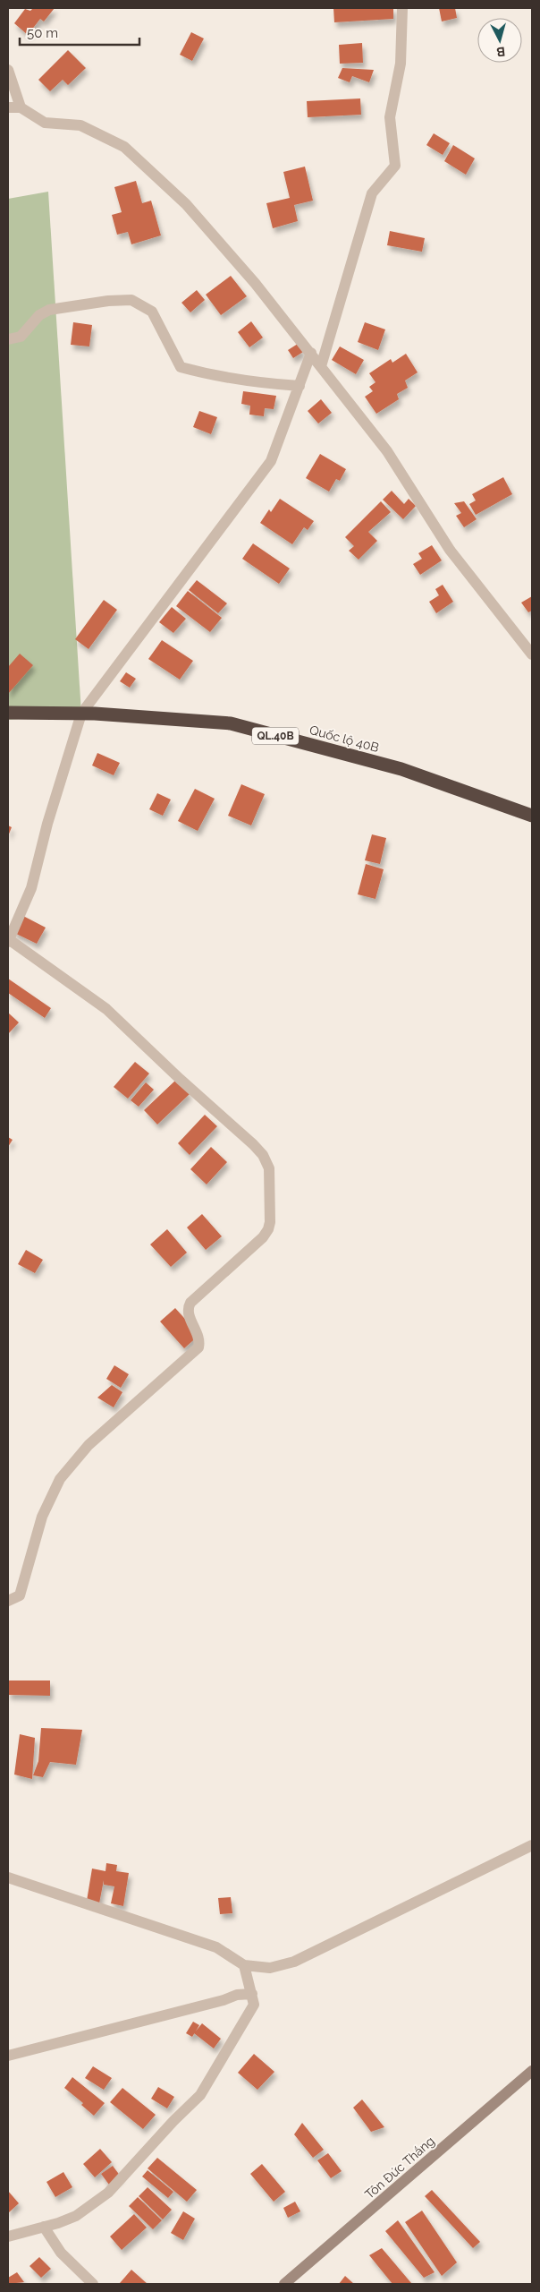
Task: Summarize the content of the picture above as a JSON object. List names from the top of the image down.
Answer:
{
  "streets": {
    "highway": ["QL.40B", "Quốc lộ 40B"],
    "street": ["Tôn Đức Thắng"]
  },
  "scale_bar": "50 m",
  "north": "bottom"
}
